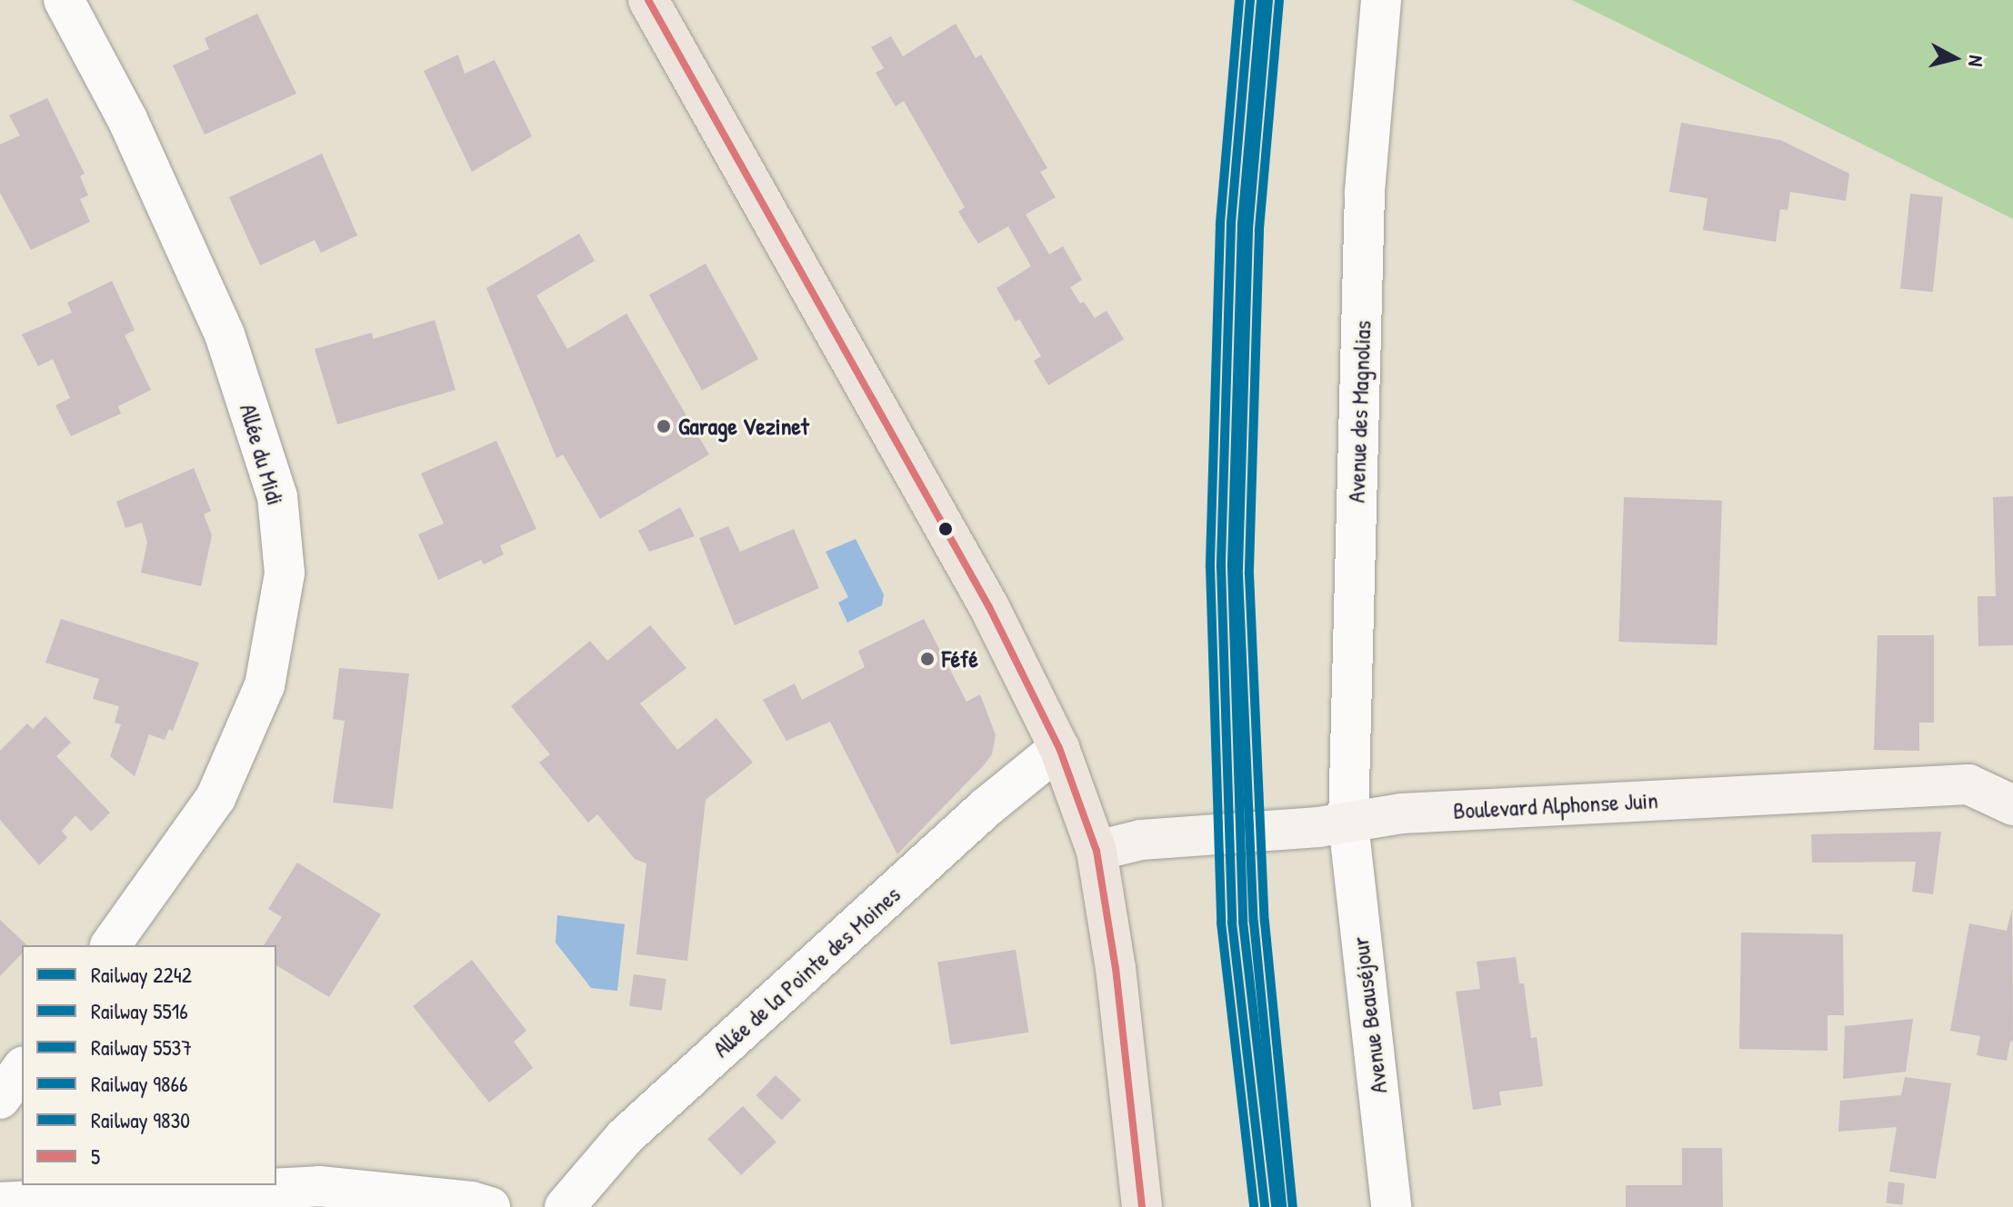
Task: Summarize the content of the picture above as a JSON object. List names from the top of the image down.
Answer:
{
  "streets": {
    "street": [
      "Avenue des Magnolias",
      "Allée du Midi",
      "Boulevard Alphonse Juin",
      "Allée de la Pointe des Moines",
      "Avenue Beauséjour"
    ]
  },
  "crossings": [
    ["Avenue des Magnolias", "Boulevard Alphonse Juin"],
    ["Avenue des Magnolias", "Avenue Beauséjour"],
    ["Boulevard Alphonse Juin", "Avenue Beauséjour"]
  ],
  "places": ["Garage Vezinet", "Féfé"],
  "lines": [
    "rail line 2242",
    "rail line 5516",
    "rail line 5537",
    "rail line 9830",
    "transit line 5",
    "rail line 9866"
  ],
  "legend": [
    "Railway 2242",
    "Railway 5516",
    "Railway 5537",
    "Railway 9866",
    "Railway 9830",
    "5"
  ],
  "north": "right"
}
